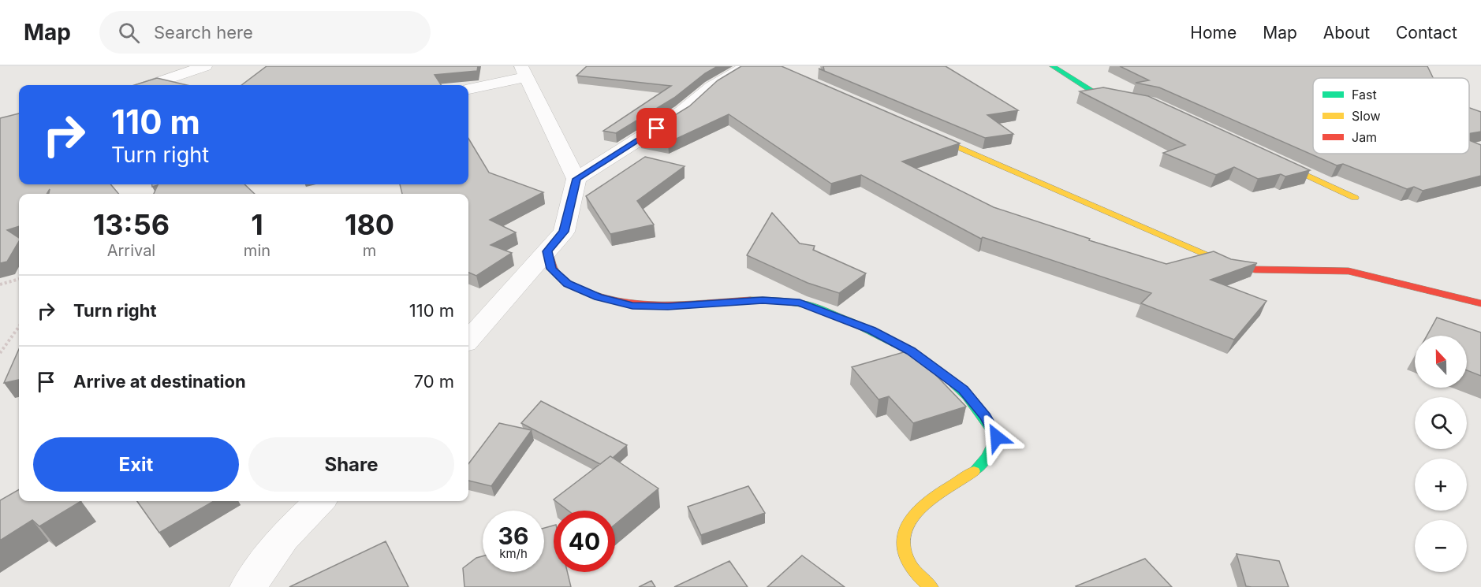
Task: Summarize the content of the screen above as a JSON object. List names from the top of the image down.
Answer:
{
  "legend": ["Fast", "Slow", "Jam"],
  "north": "top",
  "page": {
    "header": "Map",
    "search": "Search here",
    "nav": [
      "Home",
      "Map",
      "About",
      "Contact"
    ],
    "turn": ["110 m", "Turn right"],
    "eta": [
      "13:56",
      "Arrival",
      "1",
      "min",
      "180",
      "m"
    ],
    "list": [
      {
        "name": "Turn right",
        "value": "110 m"
      },
      {
        "name": "Arrive at destination",
        "value": "70 m"
      }
    ],
    "map_buttons": ["+", "−"],
    "buttons": ["Exit", "Share"],
    "speed": "36 km/h",
    "limit": "40"
  }
}
